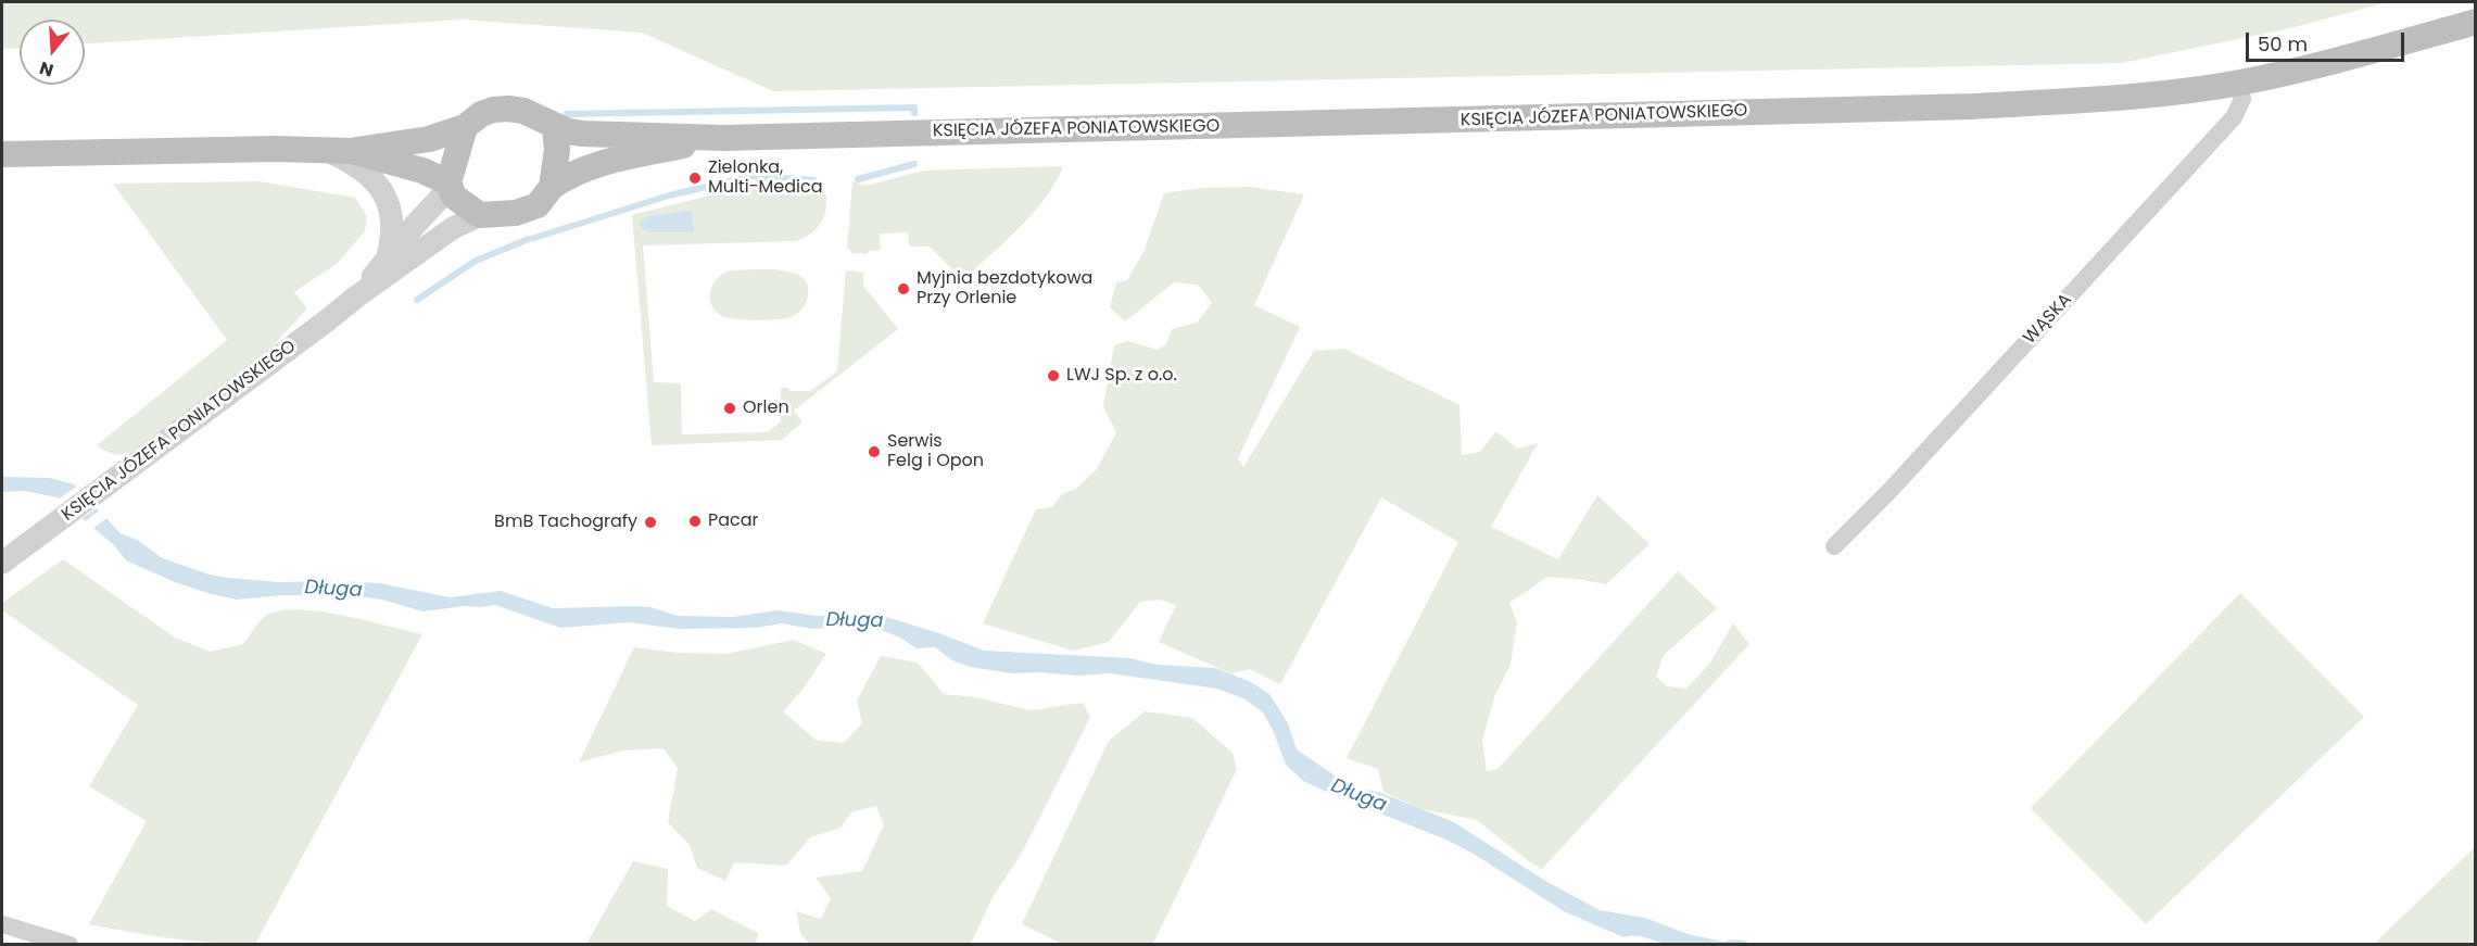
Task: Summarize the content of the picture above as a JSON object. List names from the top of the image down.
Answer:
{
  "streets": {
    "main road": ["KSIĘCIA JÓZEFA PONIATOWSKIEGO"],
    "street": ["WĄSKA"]
  },
  "crossings": [
    ["KSIĘCIA JÓZEFA PONIATOWSKIEGO", "WĄSKA"]
  ],
  "water": ["Długa"],
  "places": [
    "Zielonka, Multi-Medica",
    "Myjnia bezdotykowa Przy Orlenie",
    "LWJ Sp. z o.o.",
    "Orlen",
    "Serwis Felg i Opon",
    "Pacar",
    "BmB Tachografy"
  ],
  "scale_bar": "50 m",
  "north": "bottom"
}
